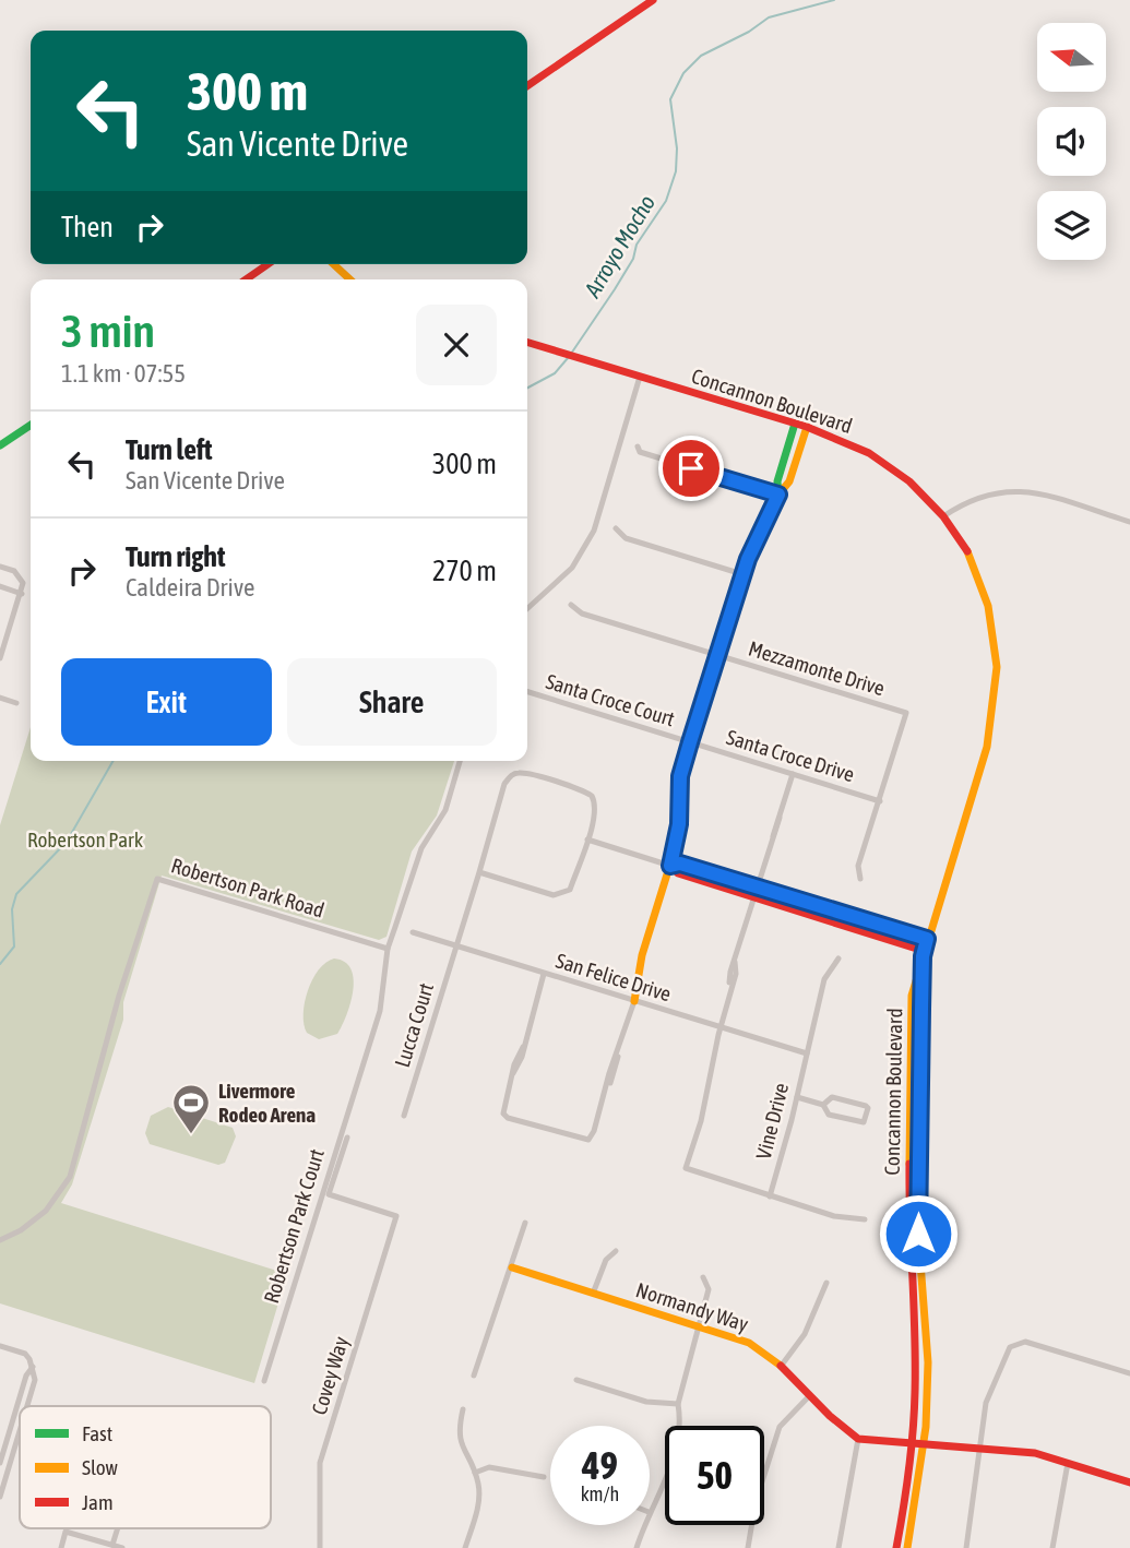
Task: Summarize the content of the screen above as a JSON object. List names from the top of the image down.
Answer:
{
  "streets": {
    "main road": ["Concannon Boulevard", "Normandy Way"],
    "street": [
      "Mezzamonte Drive",
      "Santa Croce Court",
      "Santa Croce Drive",
      "Robertson Park Road",
      "San Felice Drive",
      "Lucca Court",
      "Vine Drive",
      "Robertson Park Court",
      "Covey Way"
    ]
  },
  "crossings": [
    ["Mezzamonte Drive", "Santa Croce Drive"],
    ["Santa Croce Court", "Santa Croce Drive"],
    ["Robertson Park Road", "Robertson Park Court"],
    ["San Felice Drive", "Lucca Court"],
    ["San Felice Drive", "Vine Drive"]
  ],
  "water": ["Arroyo Mocho"],
  "parks": ["Robertson Park"],
  "places": {
    "sports": ["Livermore Rodeo Arena"]
  },
  "legend": ["Fast", "Slow", "Jam"],
  "north": "left",
  "page": {
    "turn": ["300 m", "San Vicente Drive"],
    "then": "Then",
    "heading": ["3 min", "1.1 km · 07:55"],
    "list": [
      {
        "name": "Turn left",
        "note": "San Vicente Drive",
        "value": "300 m"
      },
      {
        "name": "Turn right",
        "note": "Caldeira Drive",
        "value": "270 m"
      }
    ],
    "buttons": ["Exit", "Share"],
    "speed": "49 km/h",
    "limit": "50"
  }
}
